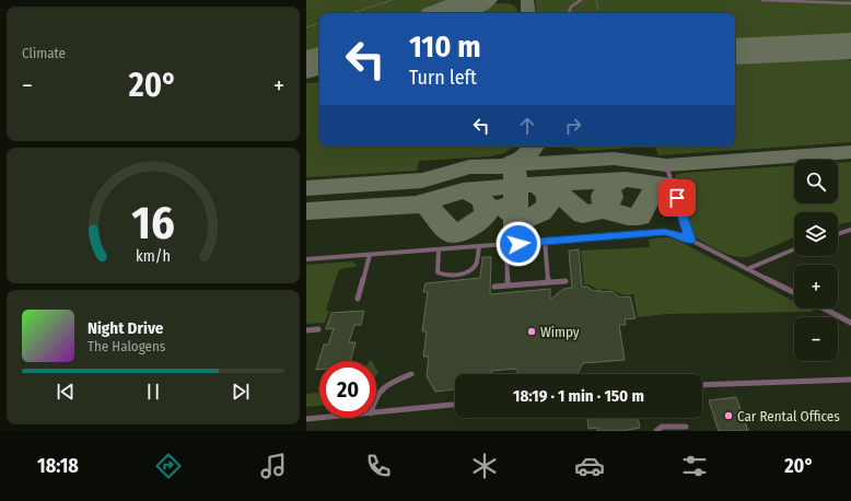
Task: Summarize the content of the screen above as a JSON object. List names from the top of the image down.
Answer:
{
  "places": ["Wimpy", "Car Rental Offices"],
  "page": {
    "tile": "Climate",
    "turn": ["110 m", "Turn left"],
    "heat": ["−", "20°", "+"],
    "map_buttons": ["+", "−"],
    "song": ["Night Drive", "The Halogens"],
    "limit": "20",
    "trip": "18:19 · 1 min · 150 m",
    "tabs": ["18:18", "20°"],
    "gauge": ["16", "km/h"]
  }
}
